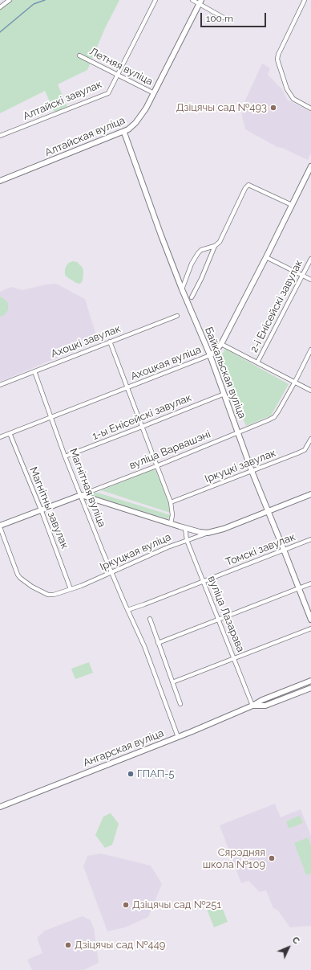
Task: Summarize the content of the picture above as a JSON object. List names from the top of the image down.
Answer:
{
  "streets": {
    "main road": [
      "Алтайская вуліца",
      "Ахоцкая вуліца",
      "Байкальская вуліца",
      "вуліца Варвашэні",
      "Іркуцкая вуліца",
      "Ангарская вуліца"
    ],
    "street": [
      "Летняя вуліца",
      "Алтайскі завулак",
      "2-і Енісейскі завулак",
      "Ахоцкі завулак",
      "1-ы Енісейскі завулак",
      "Іркуцкі завулак",
      "Магнітная вуліца",
      "Магнітны завулак",
      "Томскі завулак",
      "вуліца Лазарава"
    ]
  },
  "crossings": [
    ["Летняя вуліца", "Алтайскі завулак"],
    ["Летняя вуліца", "Алтайская вуліца"],
    ["Алтайская вуліца", "Байкальская вуліца"],
    ["Ахоцкі завулак", "Магнітная вуліца"],
    ["Ахоцкая вуліца", "Байкальская вуліца"],
    ["Ахоцкая вуліца", "Магнітная вуліца"],
    ["Ахоцкая вуліца", "Магнітны завулак"],
    ["Байкальская вуліца", "1-ы Енісейскі завулак"],
    ["Байкальская вуліца", "вуліца Варвашэні"],
    ["Байкальская вуліца", "Іркуцкі завулак"],
    ["Байкальская вуліца", "Томскі завулак"],
    ["Байкальская вуліца", "Іркуцкая вуліца"],
    ["1-ы Енісейскі завулак", "Магнітная вуліца"],
    ["вуліца Варвашэні", "Магнітная вуліца"],
    ["вуліца Варвашэні", "Магнітны завулак"],
    ["вуліца Варвашэні", "Іркуцкая вуліца"],
    ["Магнітная вуліца", "Томскі завулак"],
    ["Магнітная вуліца", "Іркуцкая вуліца"],
    ["Магнітная вуліца", "Ангарская вуліца"],
    ["Магнітны завулак", "Іркуцкая вуліца"],
    ["Томскі завулак", "вуліца Лазарава"],
    ["Іркуцкая вуліца", "вуліца Лазарава"],
    ["вуліца Лазарава", "Ангарская вуліца"]
  ],
  "places": [
    "Дзіцячы сад №493",
    "ГПАП-5",
    "Сярэдняя школа №109",
    "Дзіцячы сад №251",
    "Дзіцячы сад №449"
  ],
  "scale_bar": "100 m",
  "north": "top right"
}
